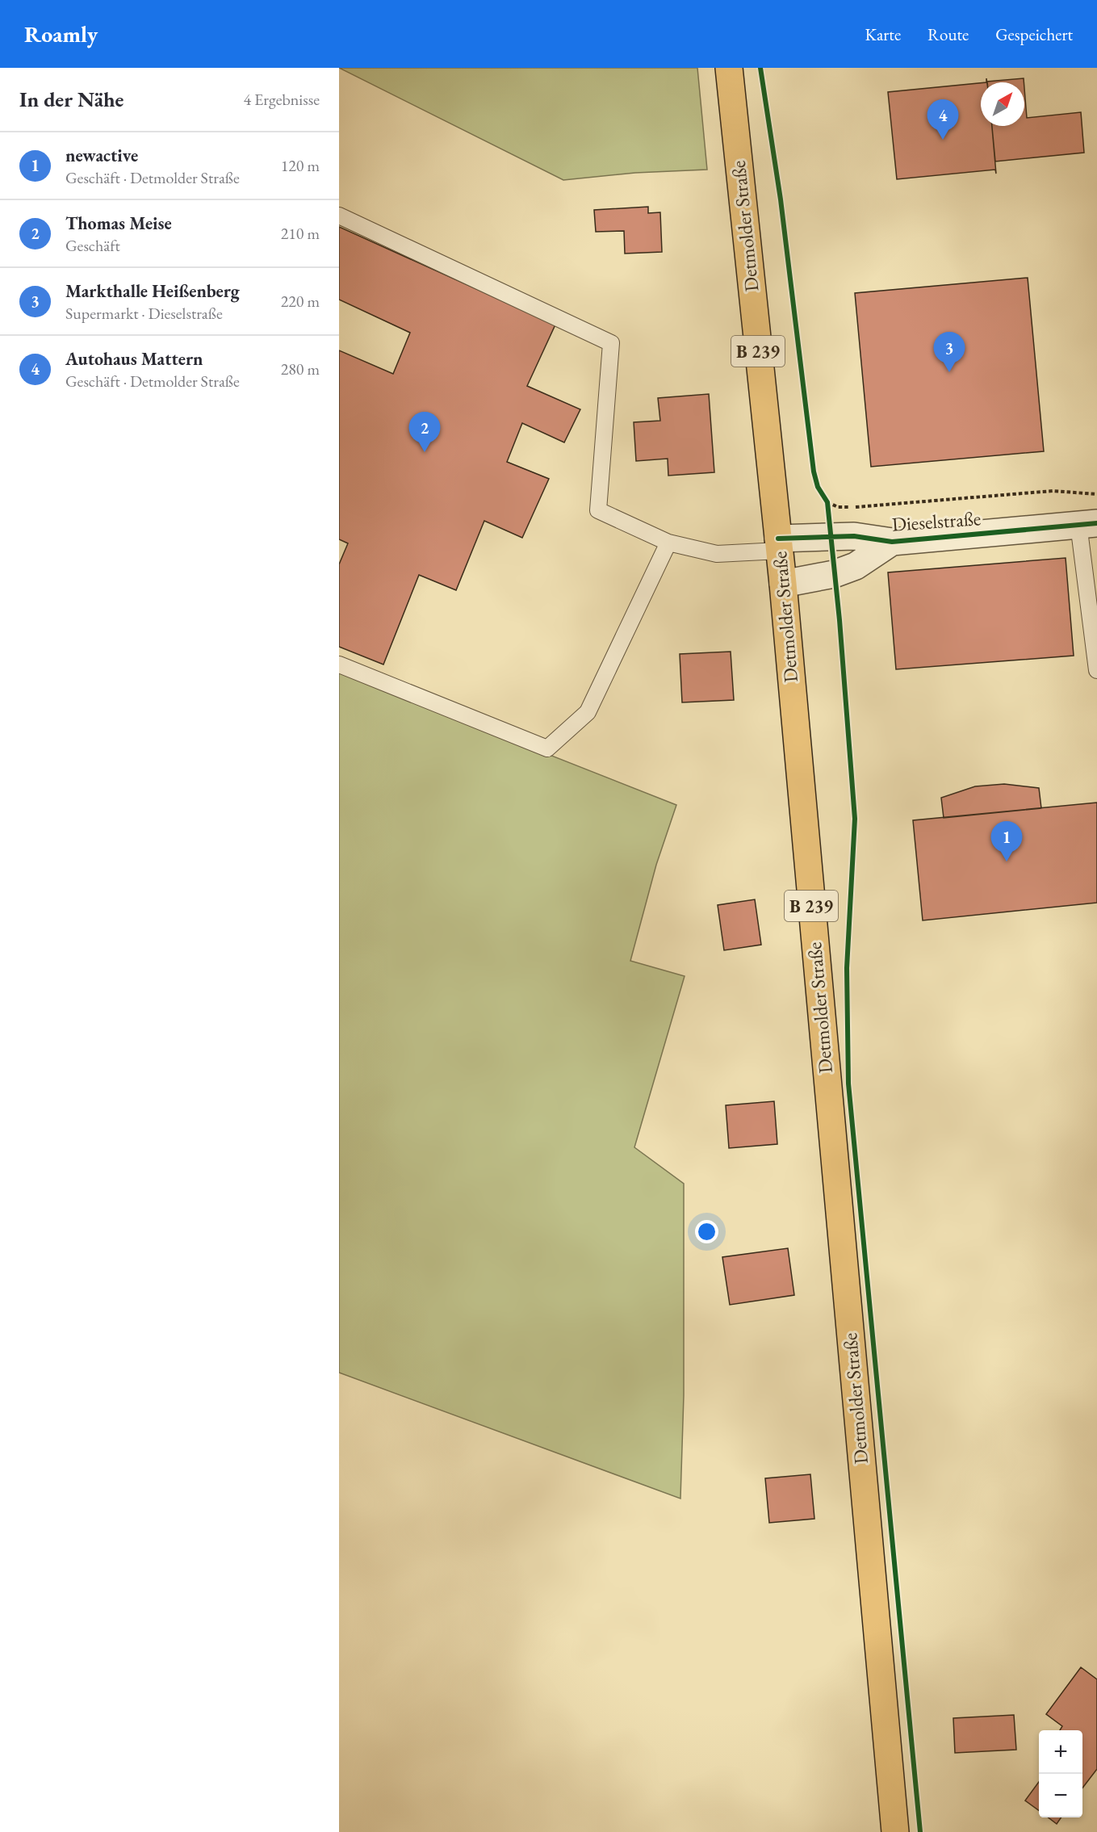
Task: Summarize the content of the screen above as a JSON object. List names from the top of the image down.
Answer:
{
  "streets": {
    "main road": ["Detmolder Straße", "B 239"],
    "street": ["Dieselstraße"]
  },
  "crossings": [
    ["Detmolder Straße", "Dieselstraße"]
  ],
  "north": "top right",
  "page": {
    "header": "Roamly",
    "nav": ["Karte", "Route", "Gespeichert"],
    "heading": ["In der Nähe", "4 Ergebnisse"],
    "pins": [
      "4",
      "3",
      "2",
      "1"
    ],
    "list": [
      {
        "mark": "1",
        "name": "newactive",
        "note": "Geschäft · Detmolder Straße",
        "value": "120 m"
      },
      {
        "mark": "2",
        "name": "Thomas Meise",
        "note": "Geschäft",
        "value": "210 m"
      },
      {
        "mark": "3",
        "name": "Markthalle Heißenberg",
        "note": "Supermarkt · Dieselstraße",
        "value": "220 m"
      },
      {
        "mark": "4",
        "name": "Autohaus Mattern",
        "note": "Geschäft · Detmolder Straße",
        "value": "280 m"
      }
    ],
    "map_buttons": ["+", "−"]
  }
}
